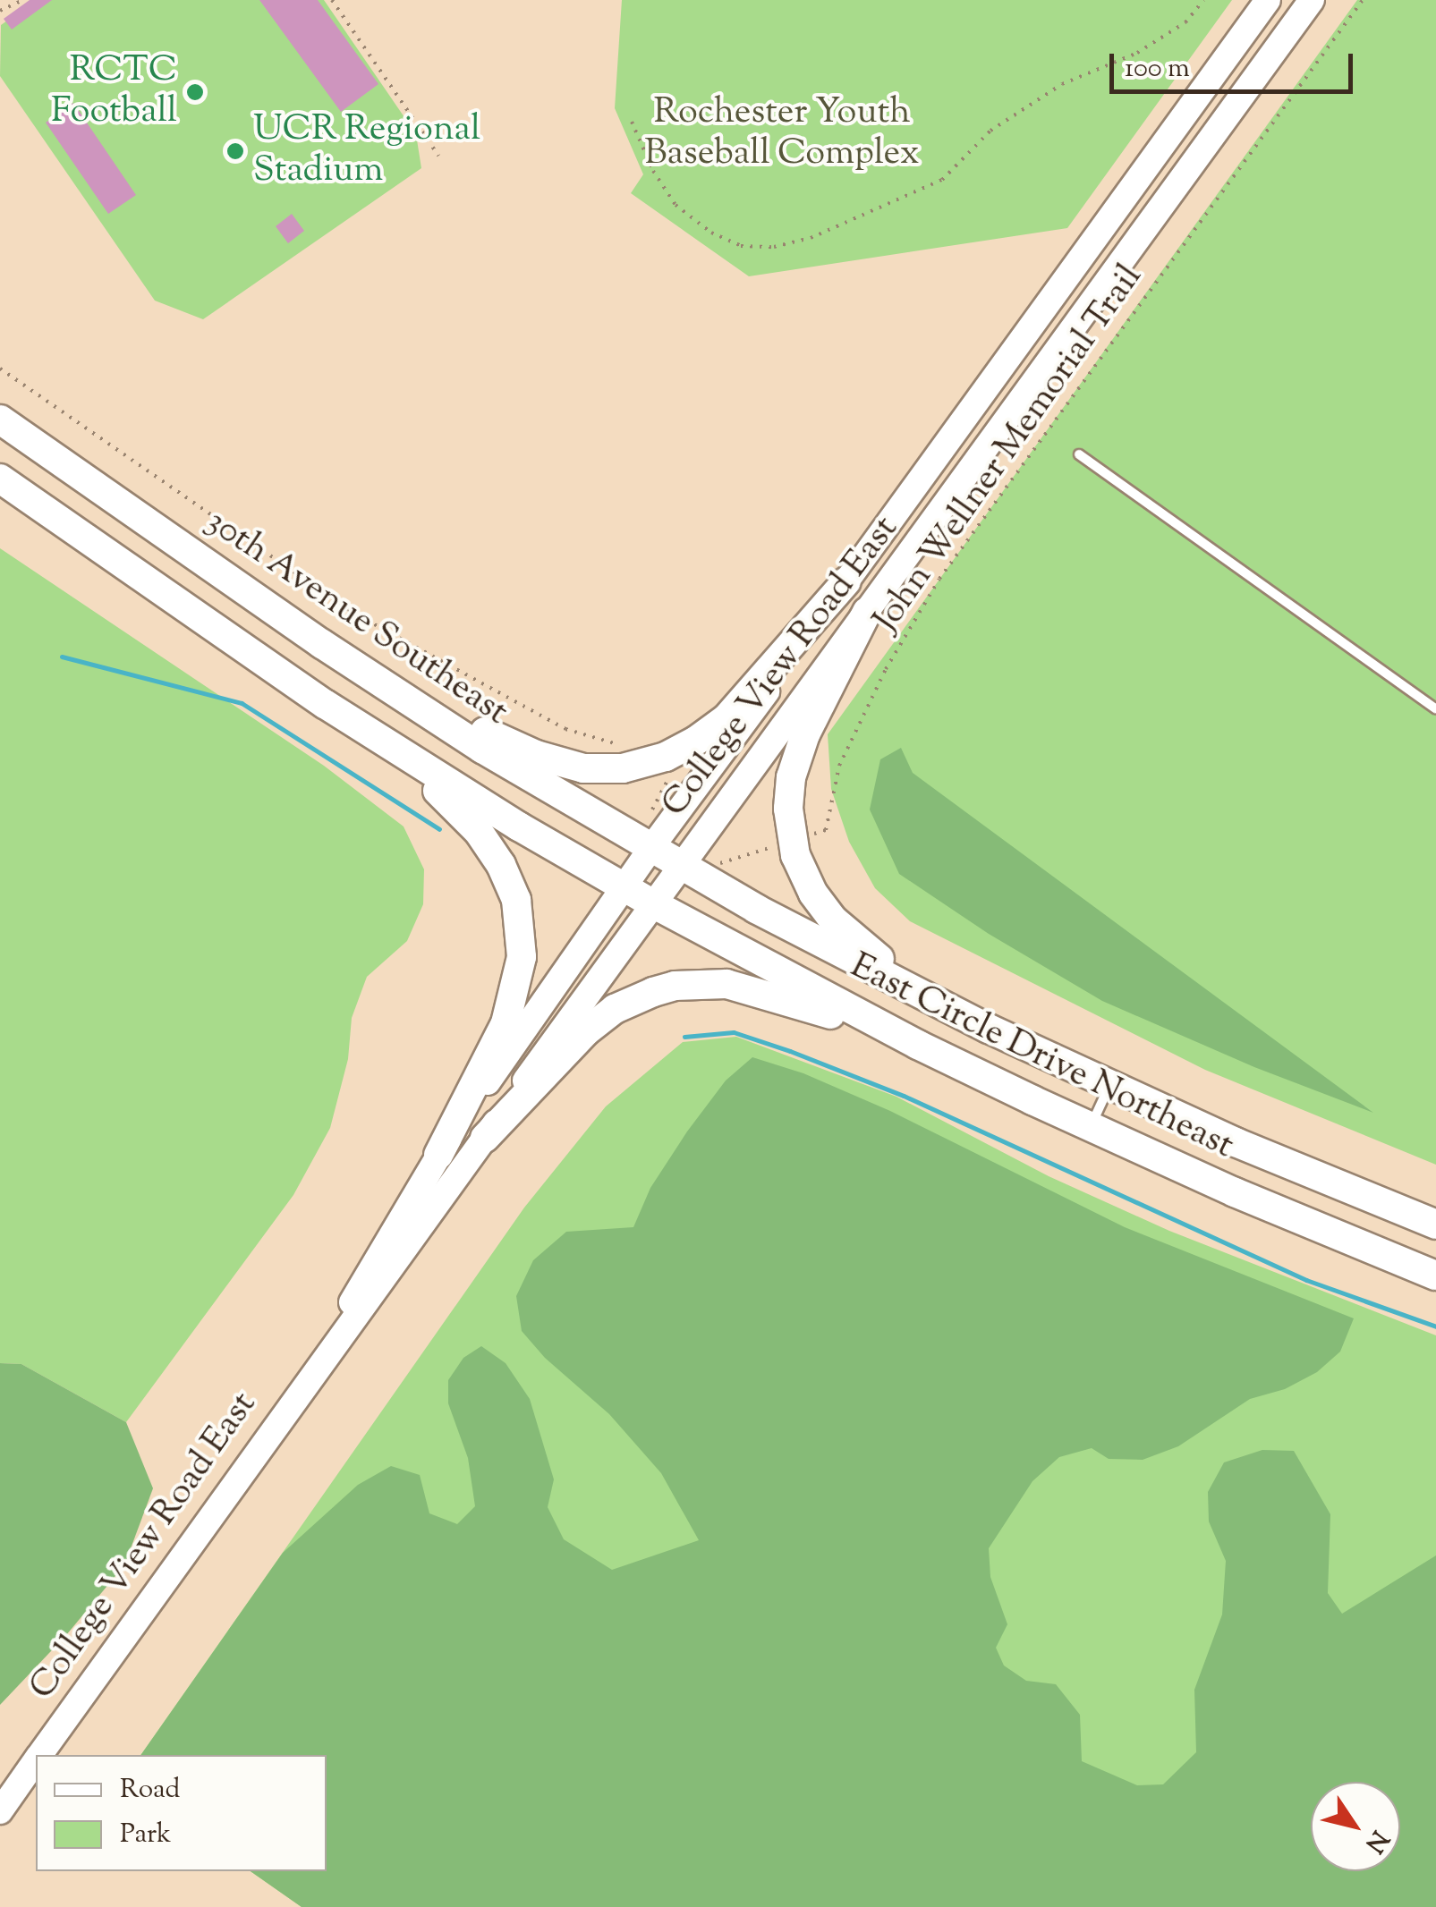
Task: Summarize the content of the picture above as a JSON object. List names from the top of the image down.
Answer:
{
  "streets": {
    "main road": ["30th Avenue Southeast", "College View Road East", "East Circle Drive Northeast"],
    "path": ["John Wellner Memorial Trail"]
  },
  "crossings": [
    ["John Wellner Memorial Trail", "30th Avenue Southeast"],
    ["John Wellner Memorial Trail", "College View Road East"],
    ["John Wellner Memorial Trail", "East Circle Drive Northeast"],
    ["30th Avenue Southeast", "College View Road East"],
    ["30th Avenue Southeast", "East Circle Drive Northeast"],
    ["College View Road East", "East Circle Drive Northeast"]
  ],
  "parks": ["Rochester Youth Baseball Complex"],
  "places": ["RCTC Football", "UCR Regional Stadium"],
  "legend": ["Road", "Park"],
  "scale_bar": "100 m",
  "north": "bottom right"
}
